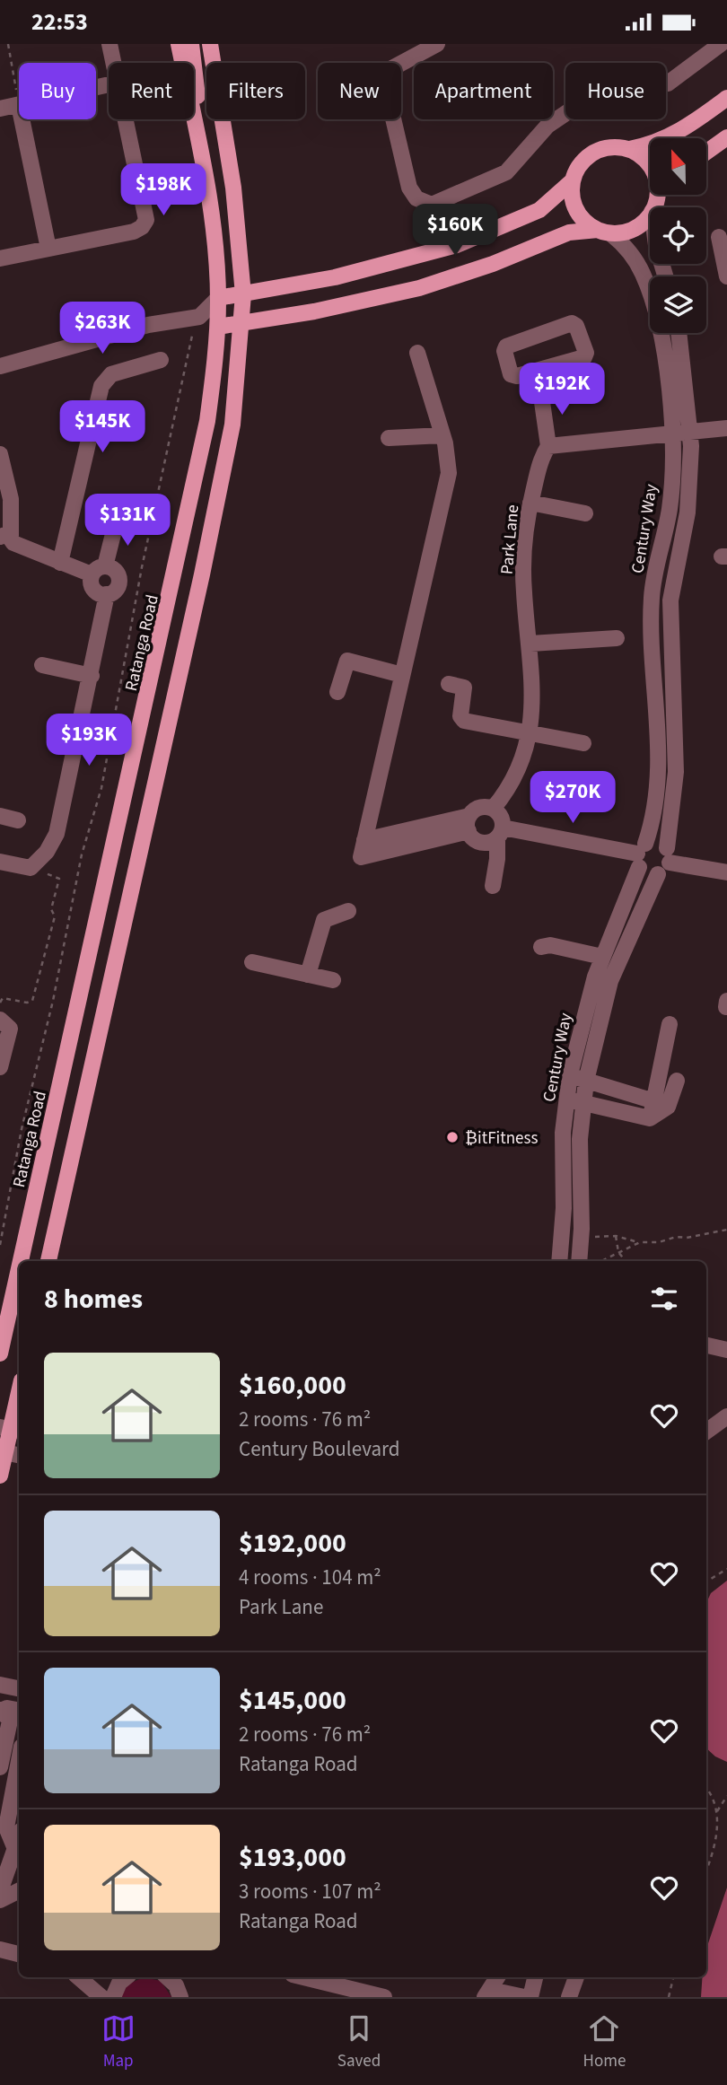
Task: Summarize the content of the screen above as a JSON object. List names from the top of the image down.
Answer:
{
  "streets": {
    "main road": ["Ratanga Road"],
    "street": ["Century Way", "Park Lane"]
  },
  "places": ["₿itFitness"],
  "north": "top",
  "page": {
    "status": "22:53",
    "chip": [
      "Buy",
      "Rent",
      "Filters",
      "New",
      "Apartment",
      "House"
    ],
    "price": [
      "$198K",
      "$160K",
      "$263K",
      "$192K",
      "$145K",
      "$131K",
      "$193K",
      "$270K"
    ],
    "heading": "8 homes",
    "list": [
      {
        "name": "$160,000",
        "note": "2 rooms · 76 m² · Century Boulevard"
      },
      {
        "name": "$192,000",
        "note": "4 rooms · 104 m² · Park Lane"
      },
      {
        "name": "$145,000",
        "note": "2 rooms · 76 m² · Ratanga Road"
      },
      {
        "name": "$193,000",
        "note": "3 rooms · 107 m² · Ratanga Road"
      }
    ],
    "tabs": ["Map", "Saved", "Home"]
  }
}
